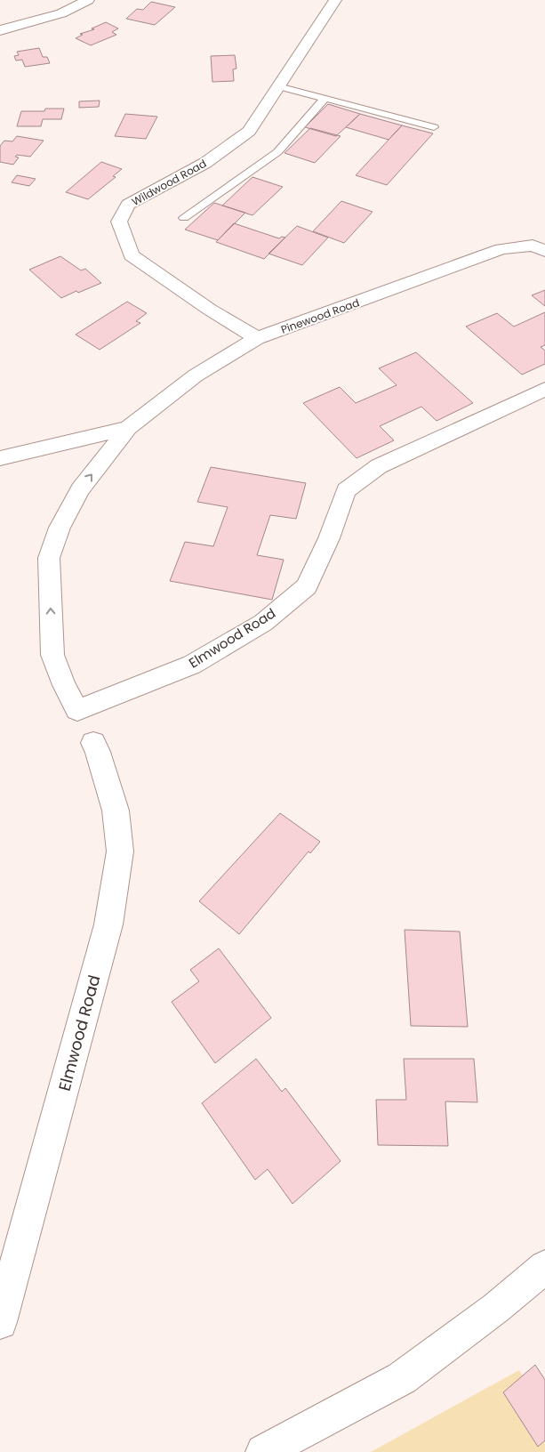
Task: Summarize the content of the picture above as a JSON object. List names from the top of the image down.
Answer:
{
  "streets": {
    "street": ["Wildwood Road", "Pinewood Road", "Elmwood Road"]
  },
  "crossings": [
    ["Wildwood Road", "Pinewood Road"],
    ["Pinewood Road", "Elmwood Road"]
  ]
}
